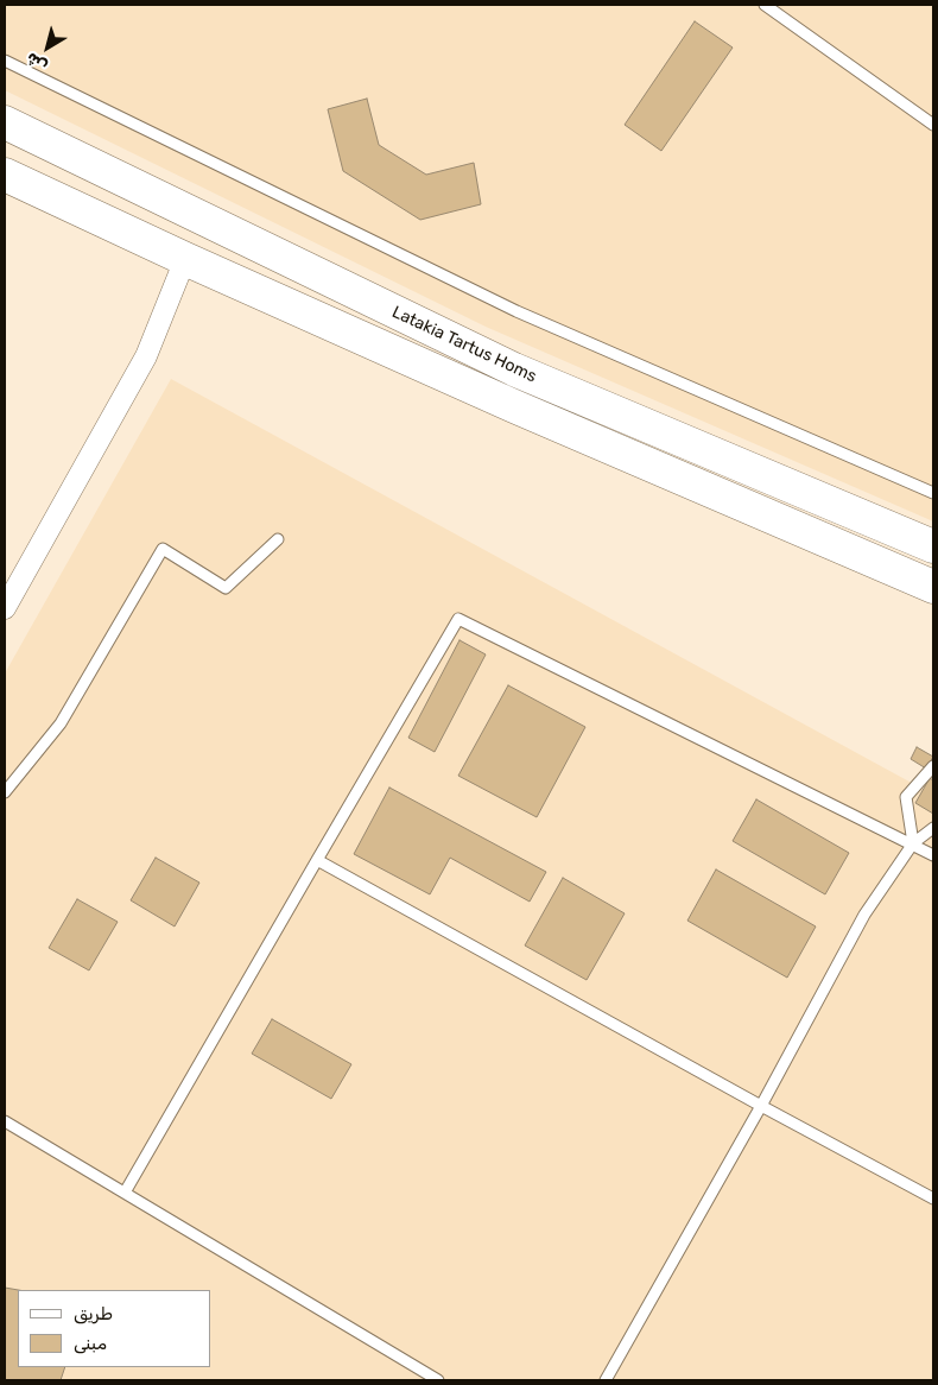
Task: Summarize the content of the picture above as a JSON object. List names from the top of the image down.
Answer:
{
  "streets": {
    "highway": ["Latakia Tartus Homs"]
  },
  "legend": ["طريق", "مبنى"],
  "north": "bottom left"
}
